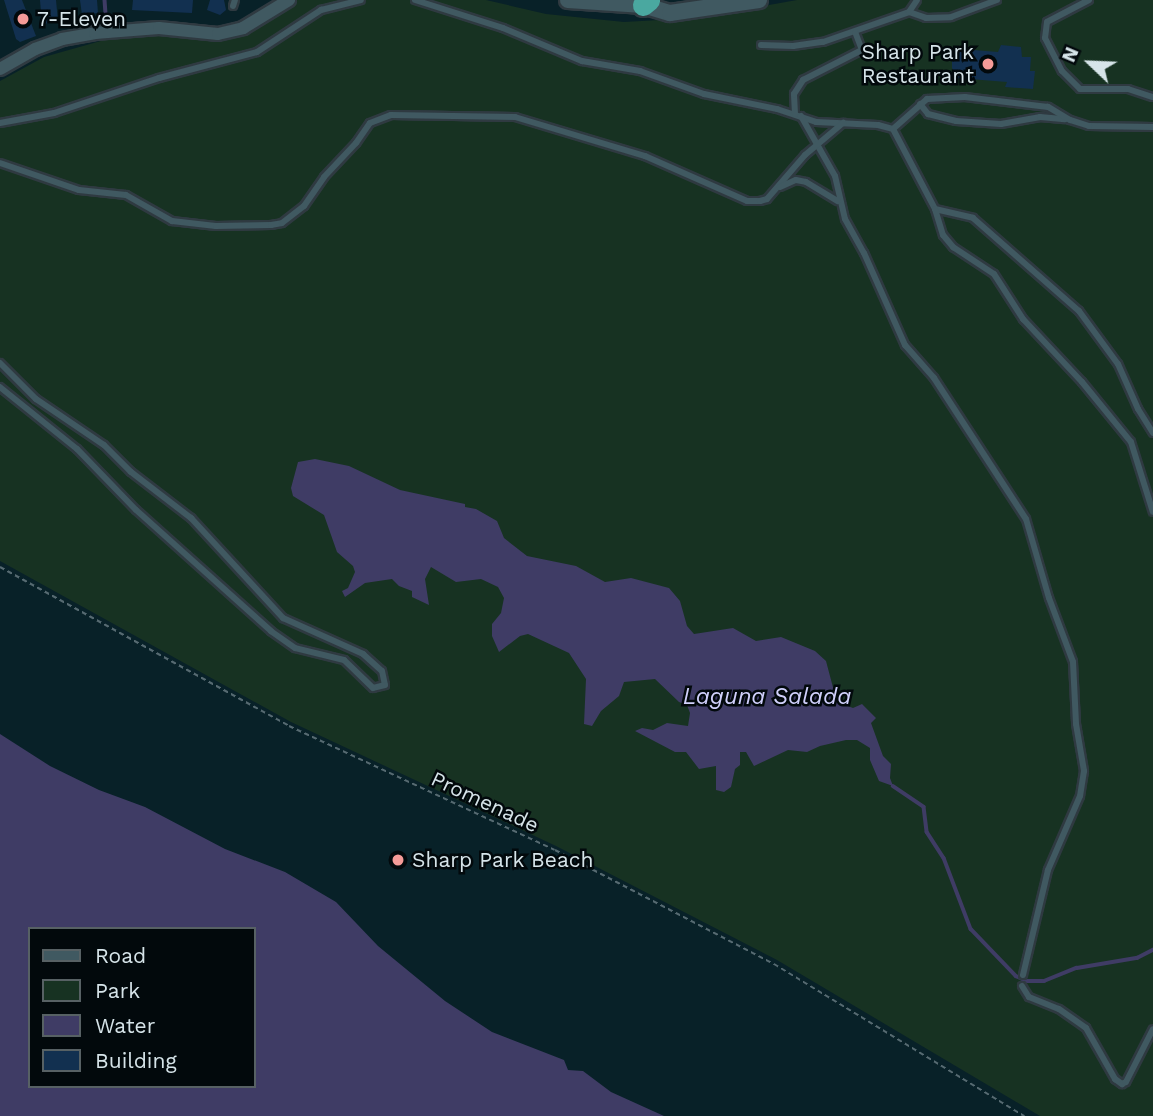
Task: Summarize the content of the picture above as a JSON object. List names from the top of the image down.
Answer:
{
  "streets": {
    "path": ["Promenade"]
  },
  "water": ["Laguna Salada"],
  "places": ["7-Eleven", "Sharp Park Restaurant", "Sharp Park Beach"],
  "legend": [
    "Road",
    "Park",
    "Water",
    "Building"
  ],
  "north": "top left"
}
